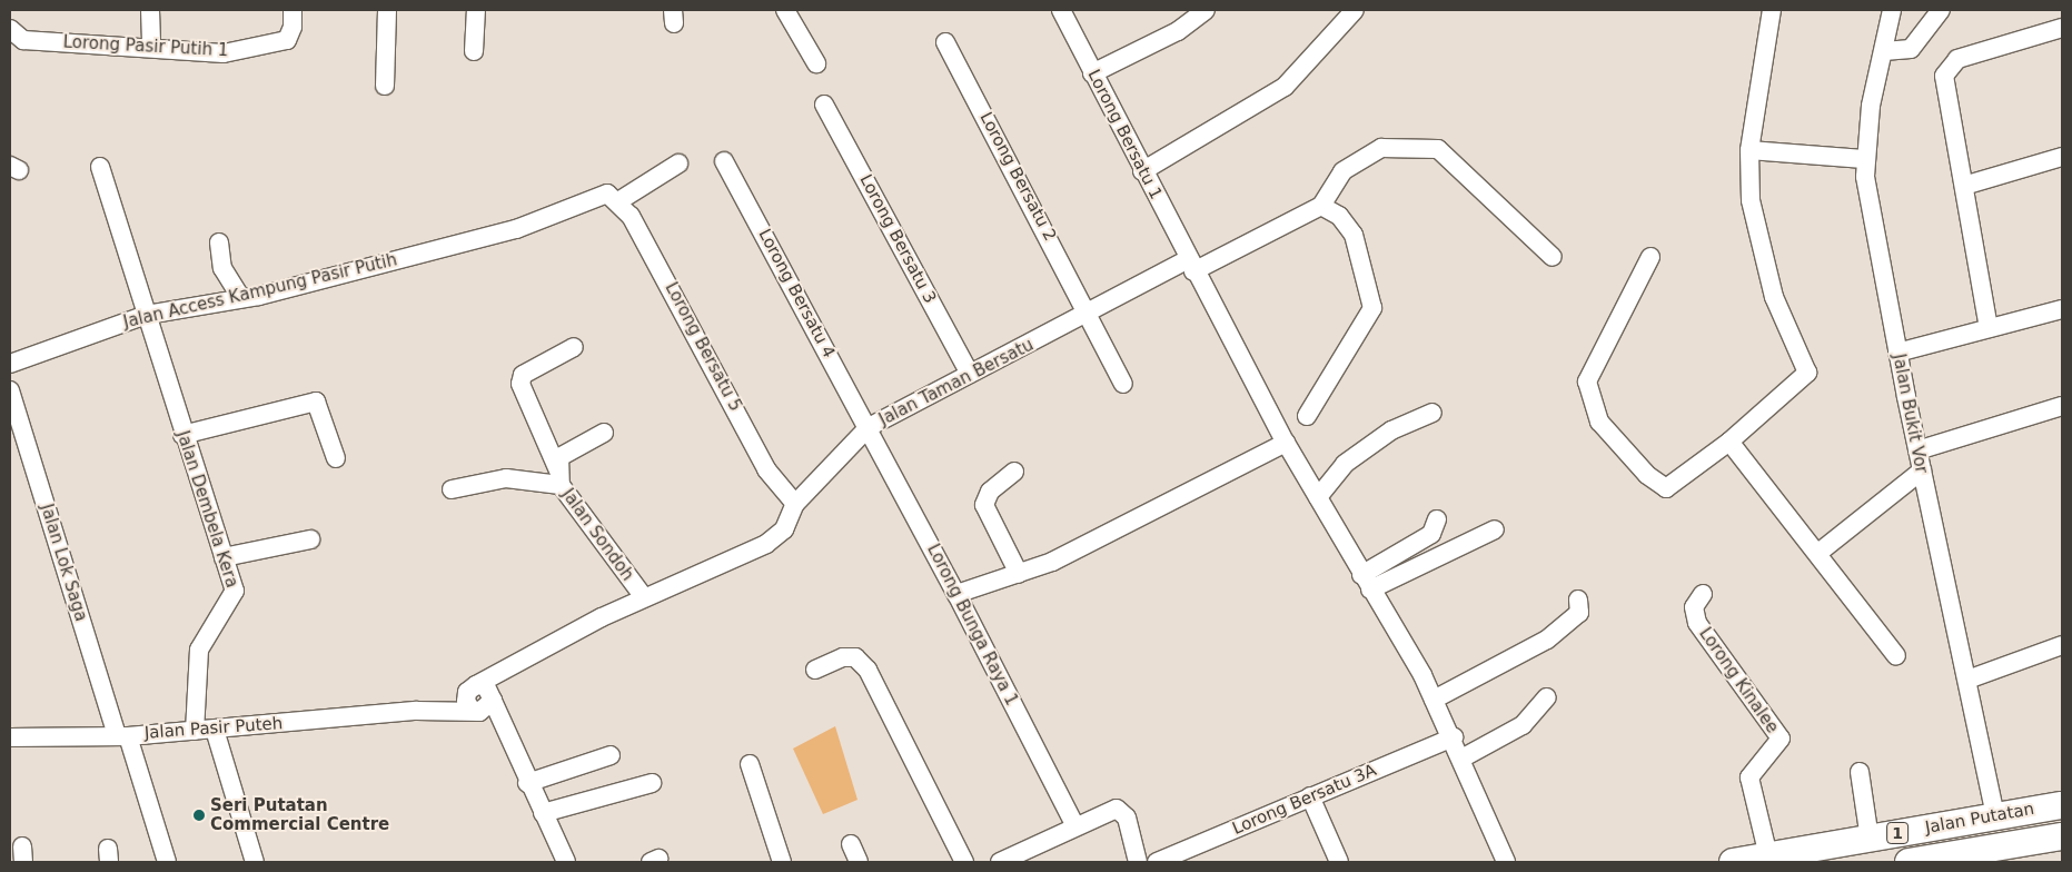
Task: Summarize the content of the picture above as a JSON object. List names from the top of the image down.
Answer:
{
  "streets": {
    "highway": ["Jalan Putatan", "1"],
    "street": [
      "Lorong Pasir Putih 1",
      "Lorong Bersatu 1",
      "Lorong Bersatu 2",
      "Lorong Bersatu 3",
      "Jalan Access Kampung Pasir Putih",
      "Lorong Bersatu 4",
      "Lorong Bersatu 5",
      "Jalan Taman Bersatu",
      "Jalan Bukit Vor",
      "Jalan Dembela Kera",
      "Jalan Sondoh",
      "Jalan Lok Saga",
      "Lorong Bunga Raya 1",
      "Lorong Kinalee",
      "Jalan Pasir Puteh",
      "Lorong Bersatu 3A"
    ]
  },
  "crossings": [
    ["Lorong Bersatu 1", "Jalan Taman Bersatu"],
    ["Lorong Bersatu 1", "Lorong Bersatu 3A"],
    ["Lorong Bersatu 2", "Jalan Taman Bersatu"],
    ["Lorong Bersatu 3", "Jalan Taman Bersatu"],
    ["Jalan Access Kampung Pasir Putih", "Lorong Bersatu 5"],
    ["Jalan Access Kampung Pasir Putih", "Jalan Dembela Kera"],
    ["Lorong Bersatu 4", "Jalan Taman Bersatu"],
    ["Lorong Bersatu 4", "Lorong Bunga Raya 1"],
    ["Lorong Bersatu 5", "Jalan Taman Bersatu"],
    ["Jalan Taman Bersatu", "Jalan Sondoh"],
    ["Jalan Taman Bersatu", "Lorong Bunga Raya 1"],
    ["Jalan Taman Bersatu", "Jalan Pasir Puteh"],
    ["Jalan Bukit Vor", "Jalan Putatan"],
    ["Jalan Dembela Kera", "Jalan Pasir Puteh"],
    ["Jalan Lok Saga", "Jalan Pasir Puteh"],
    ["Lorong Kinalee", "Jalan Putatan"]
  ],
  "places": ["Seri Putatan Commercial Centre"]
}
